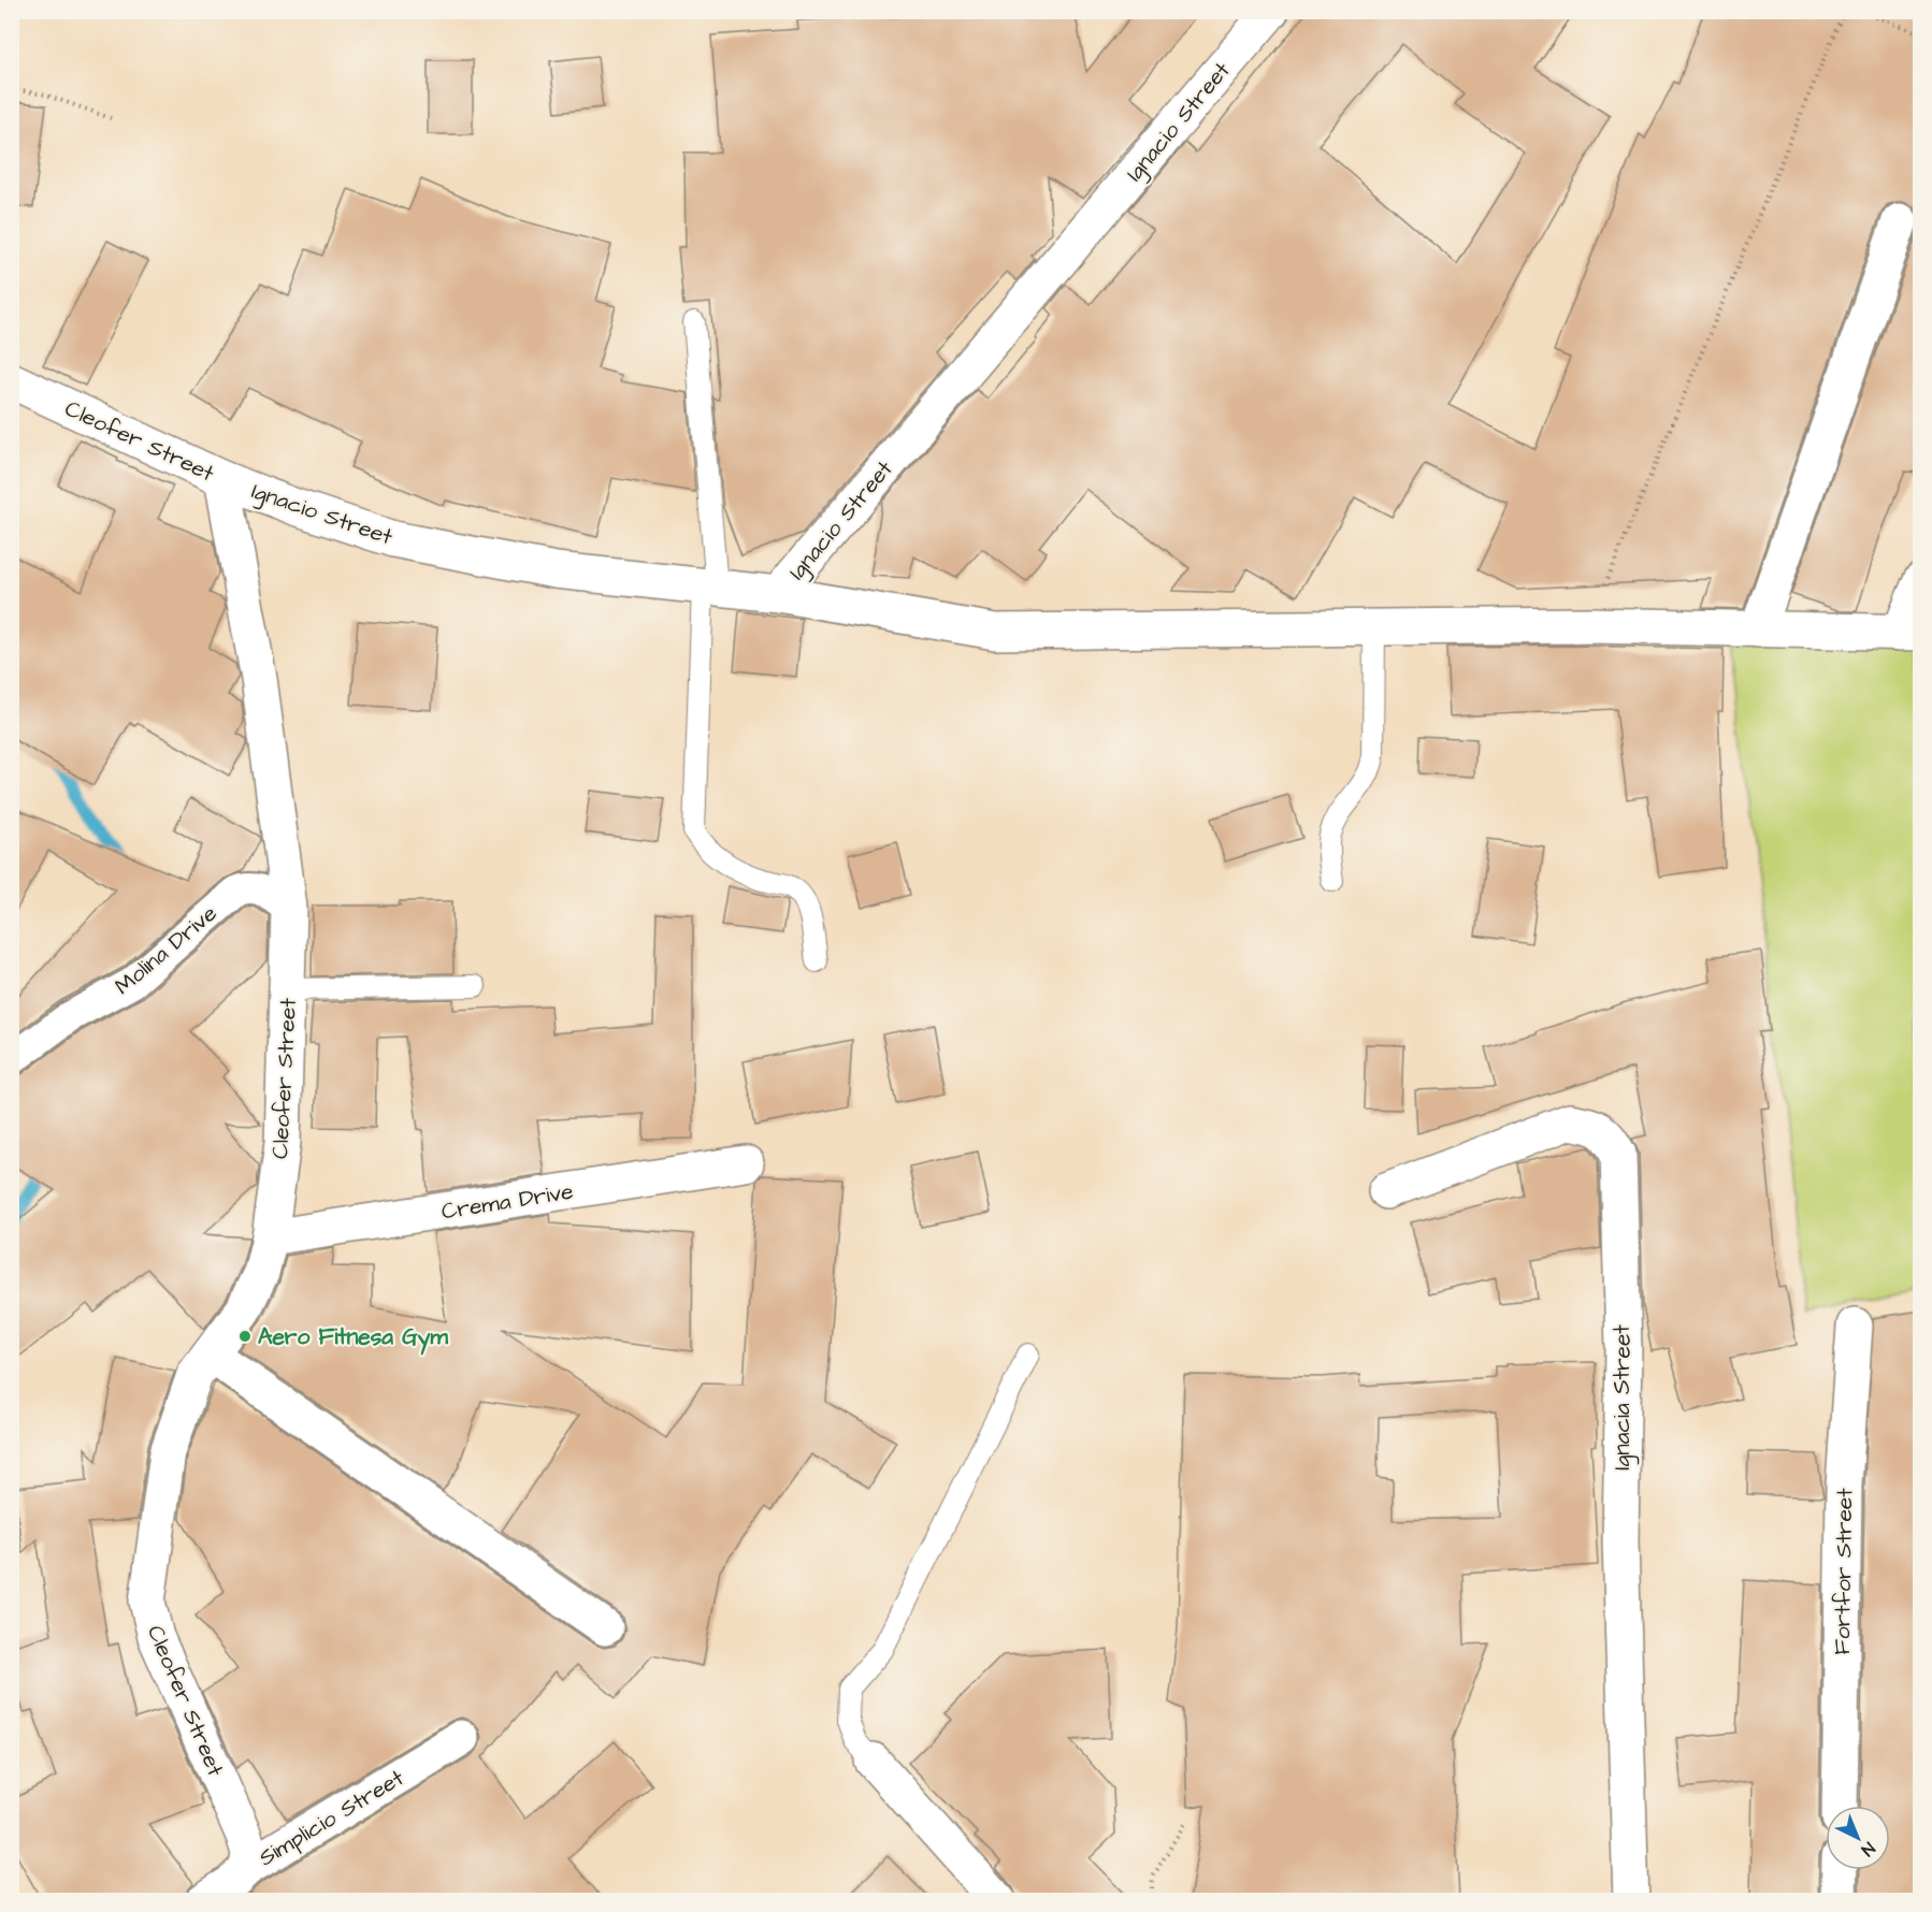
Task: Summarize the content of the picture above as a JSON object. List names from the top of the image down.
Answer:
{
  "streets": {
    "street": [
      "Ignacio Street",
      "Cleofer Street",
      "Molina Drive",
      "Crema Drive",
      "Ignacia Street",
      "Fortfor Street",
      "Simplicio Street"
    ]
  },
  "crossings": [
    ["Ignacio Street", "Cleofer Street"],
    ["Cleofer Street", "Molina Drive"],
    ["Cleofer Street", "Crema Drive"],
    ["Cleofer Street", "Simplicio Street"]
  ],
  "places": ["Aero Fitnesa Gym"],
  "north": "bottom right"
}
